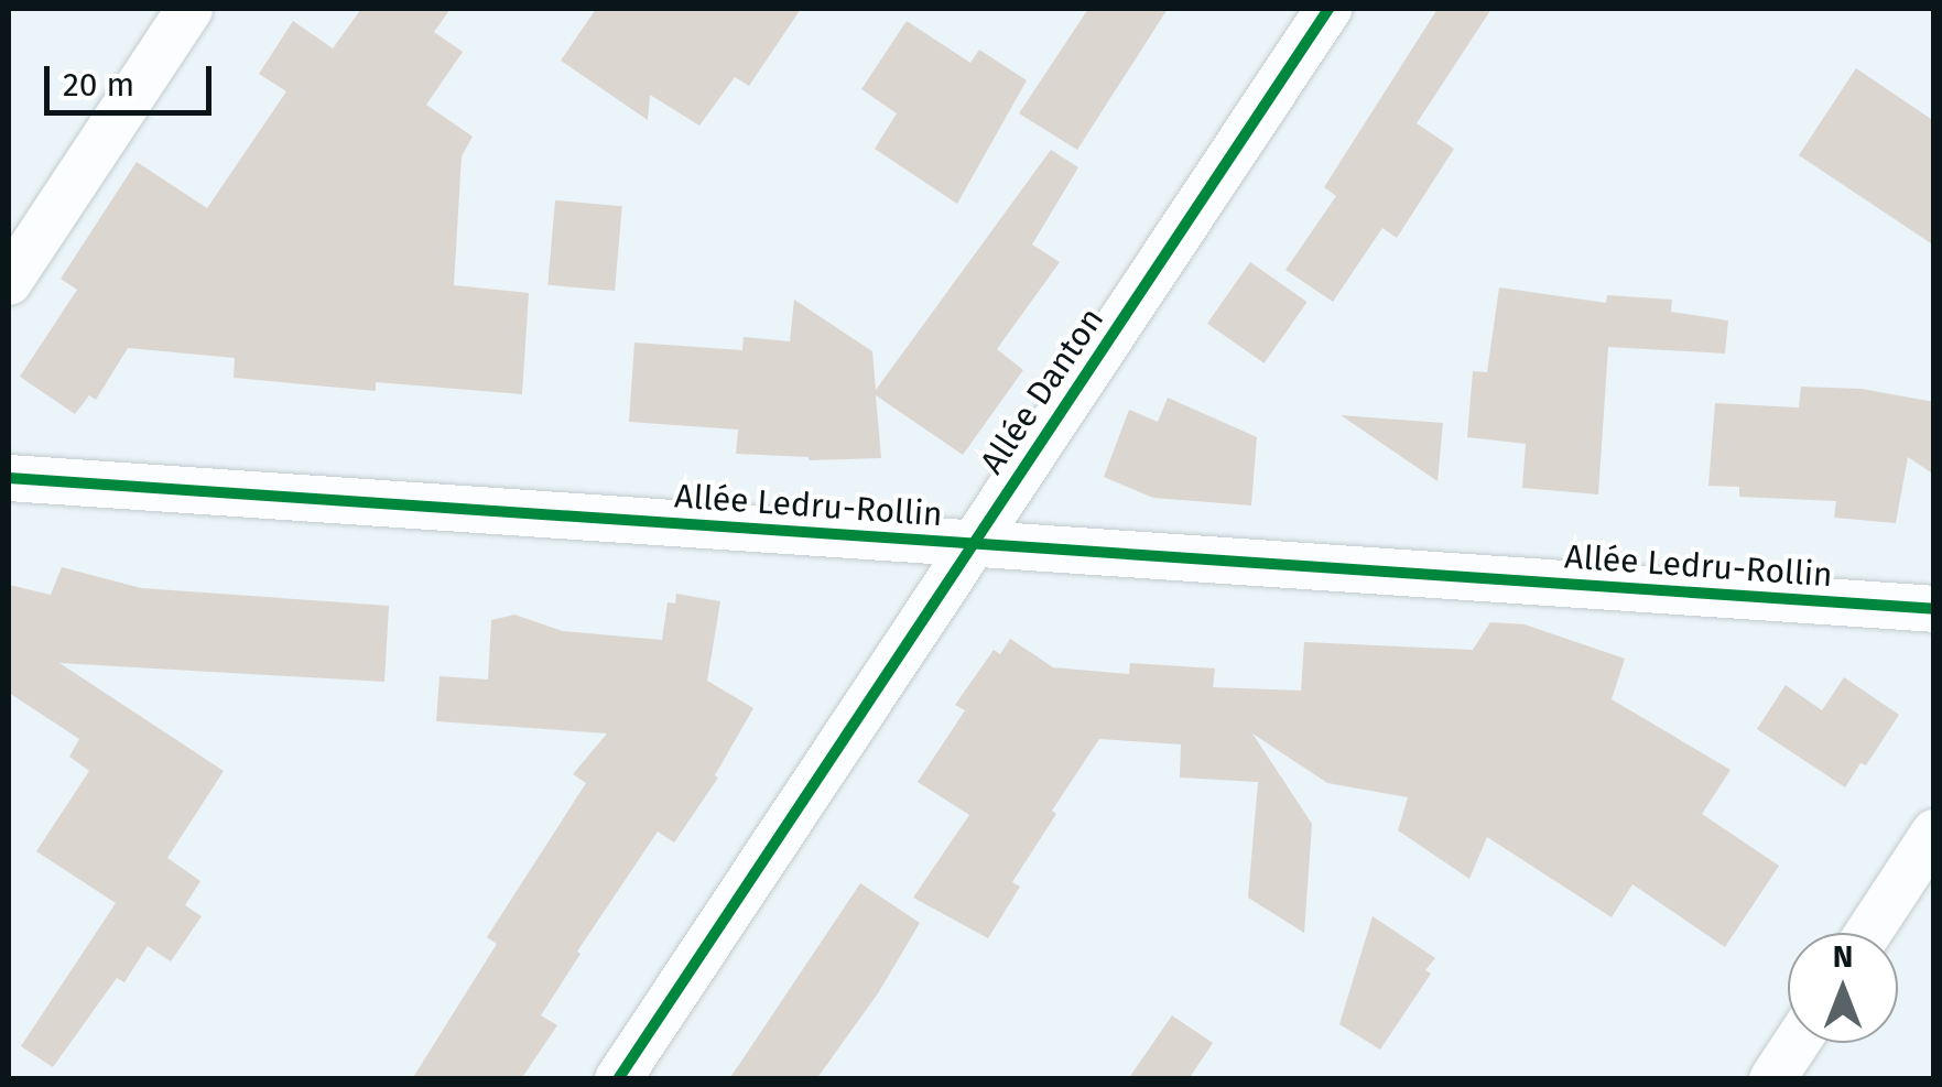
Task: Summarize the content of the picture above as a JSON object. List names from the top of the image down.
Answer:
{
  "streets": {
    "street": ["Allée Danton", "Allée Ledru-Rollin"]
  },
  "crossings": [
    ["Allée Danton", "Allée Ledru-Rollin"]
  ],
  "scale_bar": "20 m",
  "north": "top"
}
